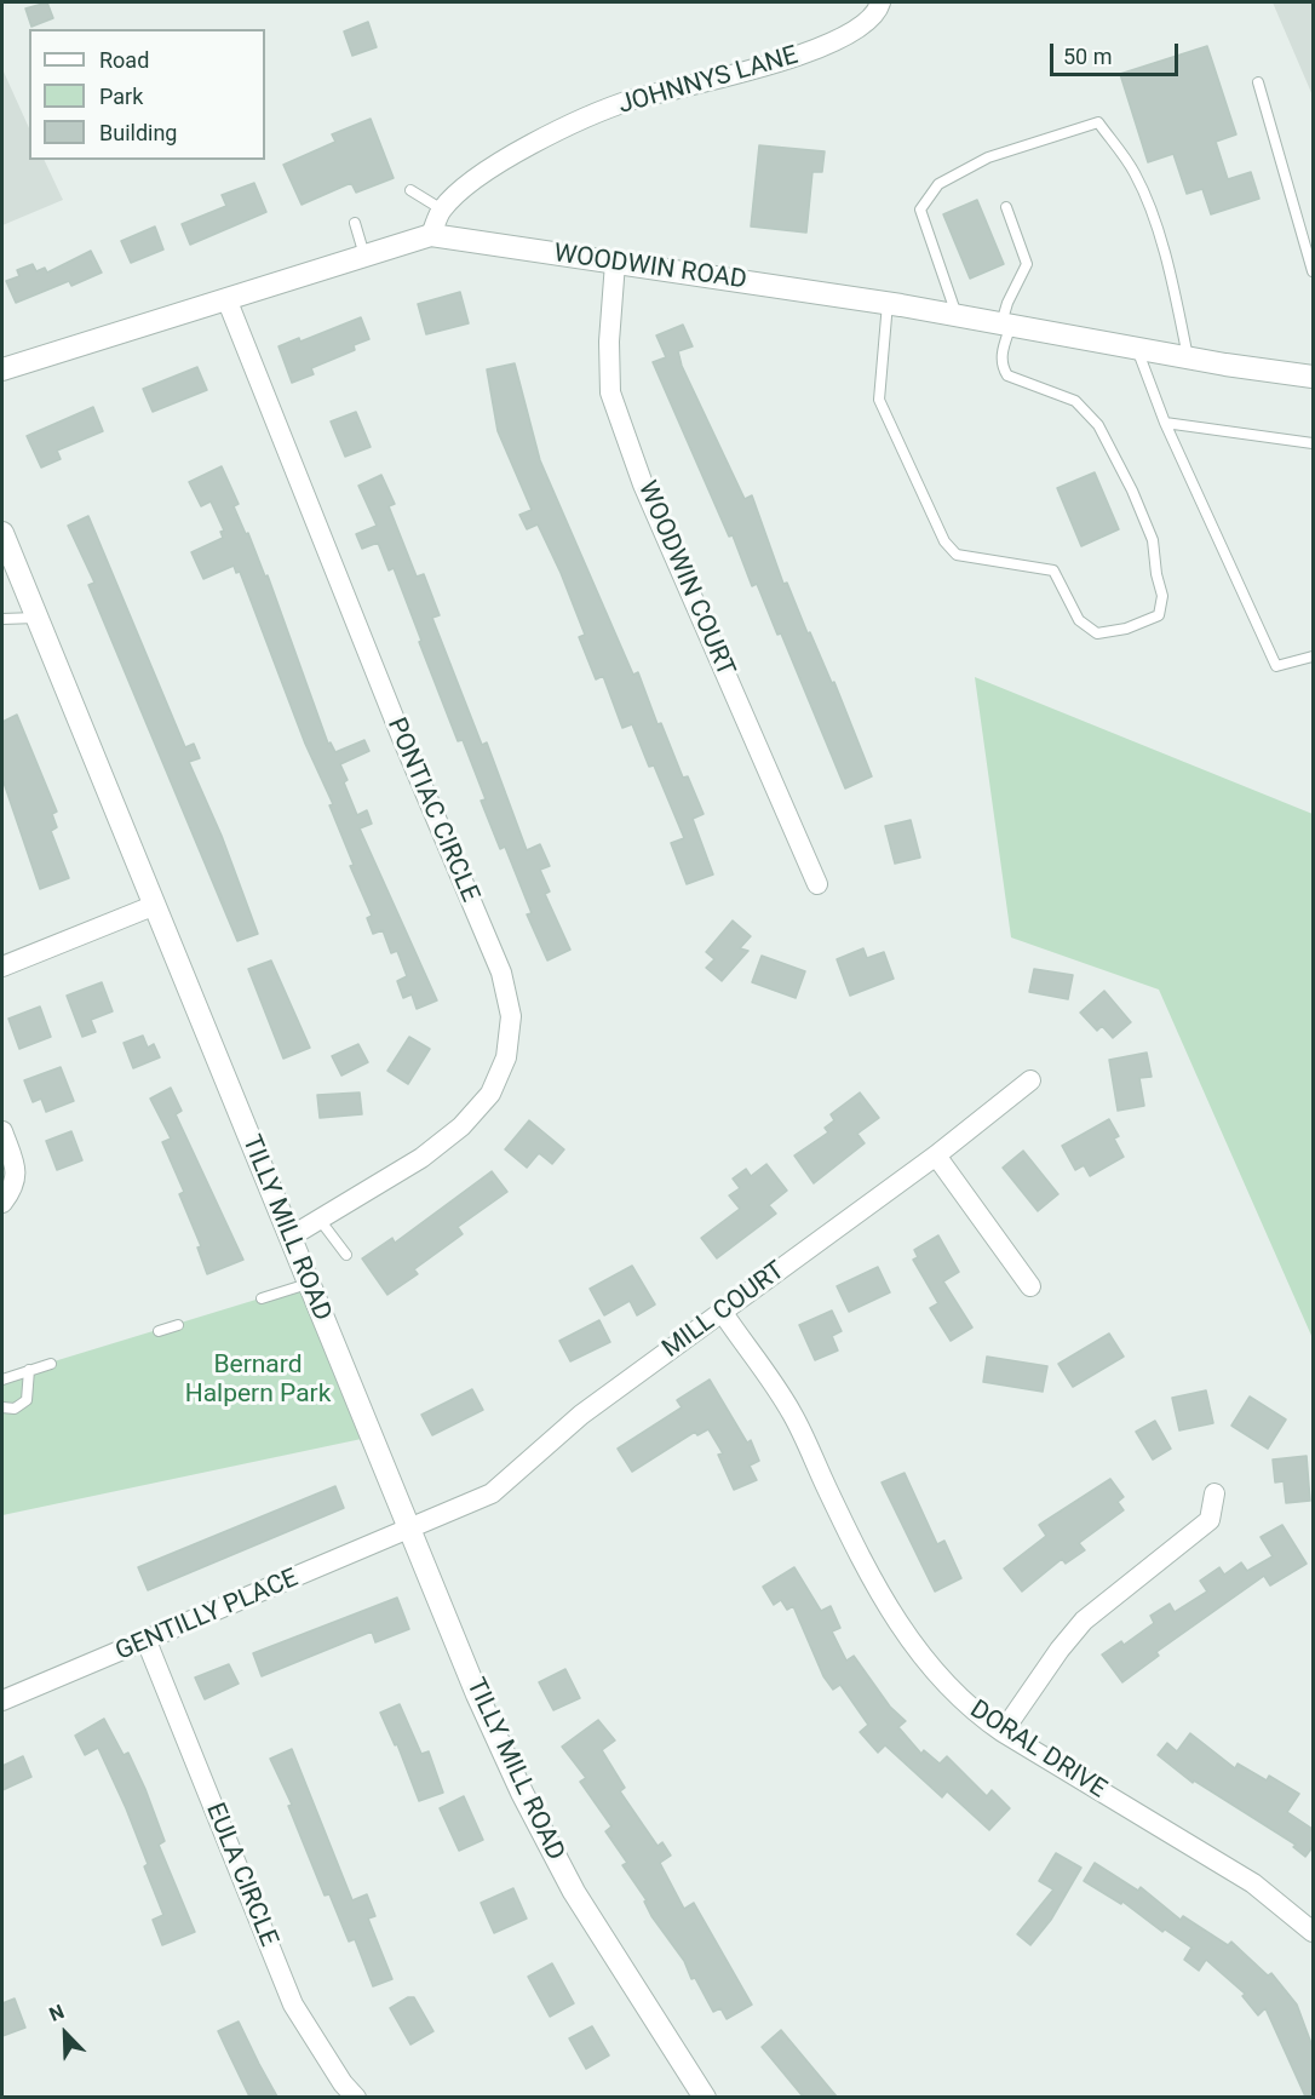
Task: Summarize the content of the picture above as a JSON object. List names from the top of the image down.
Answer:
{
  "streets": {
    "street": [
      "JOHNNYS LANE",
      "WOODWIN ROAD",
      "WOODWIN COURT",
      "PONTIAC CIRCLE",
      "TILLY MILL ROAD",
      "MILL COURT",
      "GENTILLY PLACE",
      "DORAL DRIVE",
      "EULA CIRCLE"
    ]
  },
  "crossings": [
    ["JOHNNYS LANE", "WOODWIN ROAD"],
    ["WOODWIN ROAD", "WOODWIN COURT"],
    ["WOODWIN ROAD", "PONTIAC CIRCLE"],
    ["PONTIAC CIRCLE", "TILLY MILL ROAD"],
    ["TILLY MILL ROAD", "MILL COURT"],
    ["TILLY MILL ROAD", "GENTILLY PLACE"],
    ["MILL COURT", "GENTILLY PLACE"],
    ["MILL COURT", "DORAL DRIVE"],
    ["GENTILLY PLACE", "EULA CIRCLE"]
  ],
  "parks": ["Bernard Halpern Park"],
  "legend": ["Road", "Park", "Building"],
  "scale_bar": "50 m",
  "north": "top left"
}
